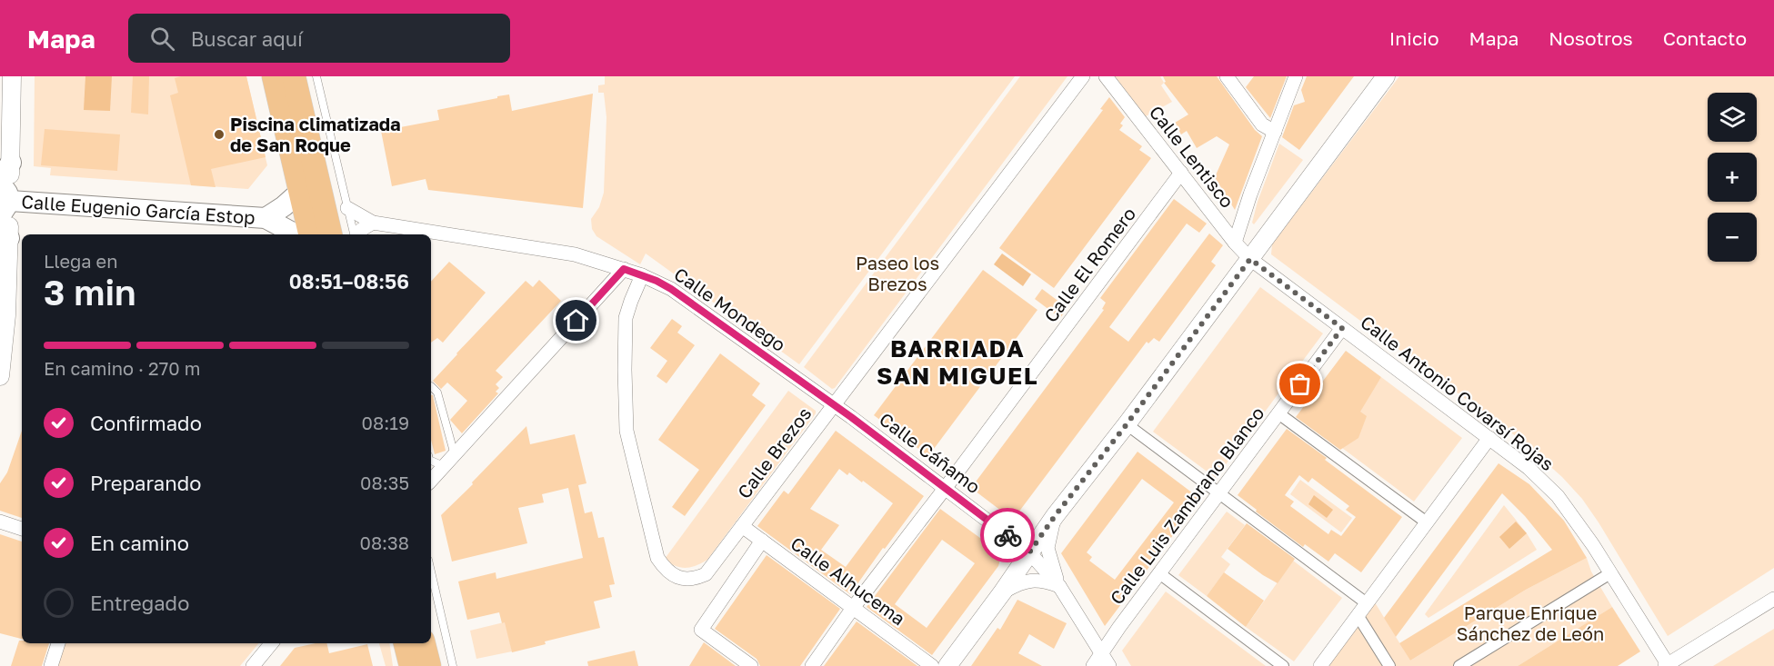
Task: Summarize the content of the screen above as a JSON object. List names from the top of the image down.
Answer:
{
  "streets": {
    "main road": ["Calle Eugenio García Estop"],
    "street": [
      "Calle Lentisco",
      "Calle El Romero",
      "Calle Mondego",
      "Calle Antonio Covarsí Rojas",
      "Calle Brezos",
      "Calle Cáñamo",
      "Calle Luis Zambrano Blanco",
      "Calle Alhucema"
    ]
  },
  "crossings": [
    ["Calle Lentisco", "Calle El Romero"],
    ["Calle Lentisco", "Calle Antonio Covarsí Rojas"],
    ["Calle El Romero", "Calle Cáñamo"],
    ["Calle El Romero", "Calle Alhucema"],
    ["Calle Mondego", "Calle Brezos"],
    ["Calle Mondego", "Calle Cáñamo"],
    ["Calle Antonio Covarsí Rojas", "Calle Luis Zambrano Blanco"],
    ["Calle Brezos", "Calle Cáñamo"],
    ["Calle Brezos", "Calle Alhucema"]
  ],
  "districts": ["BARRIADA SAN MIGUEL"],
  "parks": ["Paseo los Brezos", "Parque Enrique Sánchez de León"],
  "places": ["Piscina climatizada de San Roque"],
  "page": {
    "header": "Mapa",
    "search": "Buscar aquí",
    "nav": [
      "Inicio",
      "Mapa",
      "Nosotros",
      "Contacto"
    ],
    "map_buttons": ["+", "−"],
    "heading": ["3 min", "Llega en", "08:51–08:56"],
    "bar": "En camino · 270 m",
    "list": [
      ["Confirmado", "08:19"],
      ["Preparando", "08:35"],
      ["En camino", "08:38"],
      "Entregado"
    ]
  }
}
